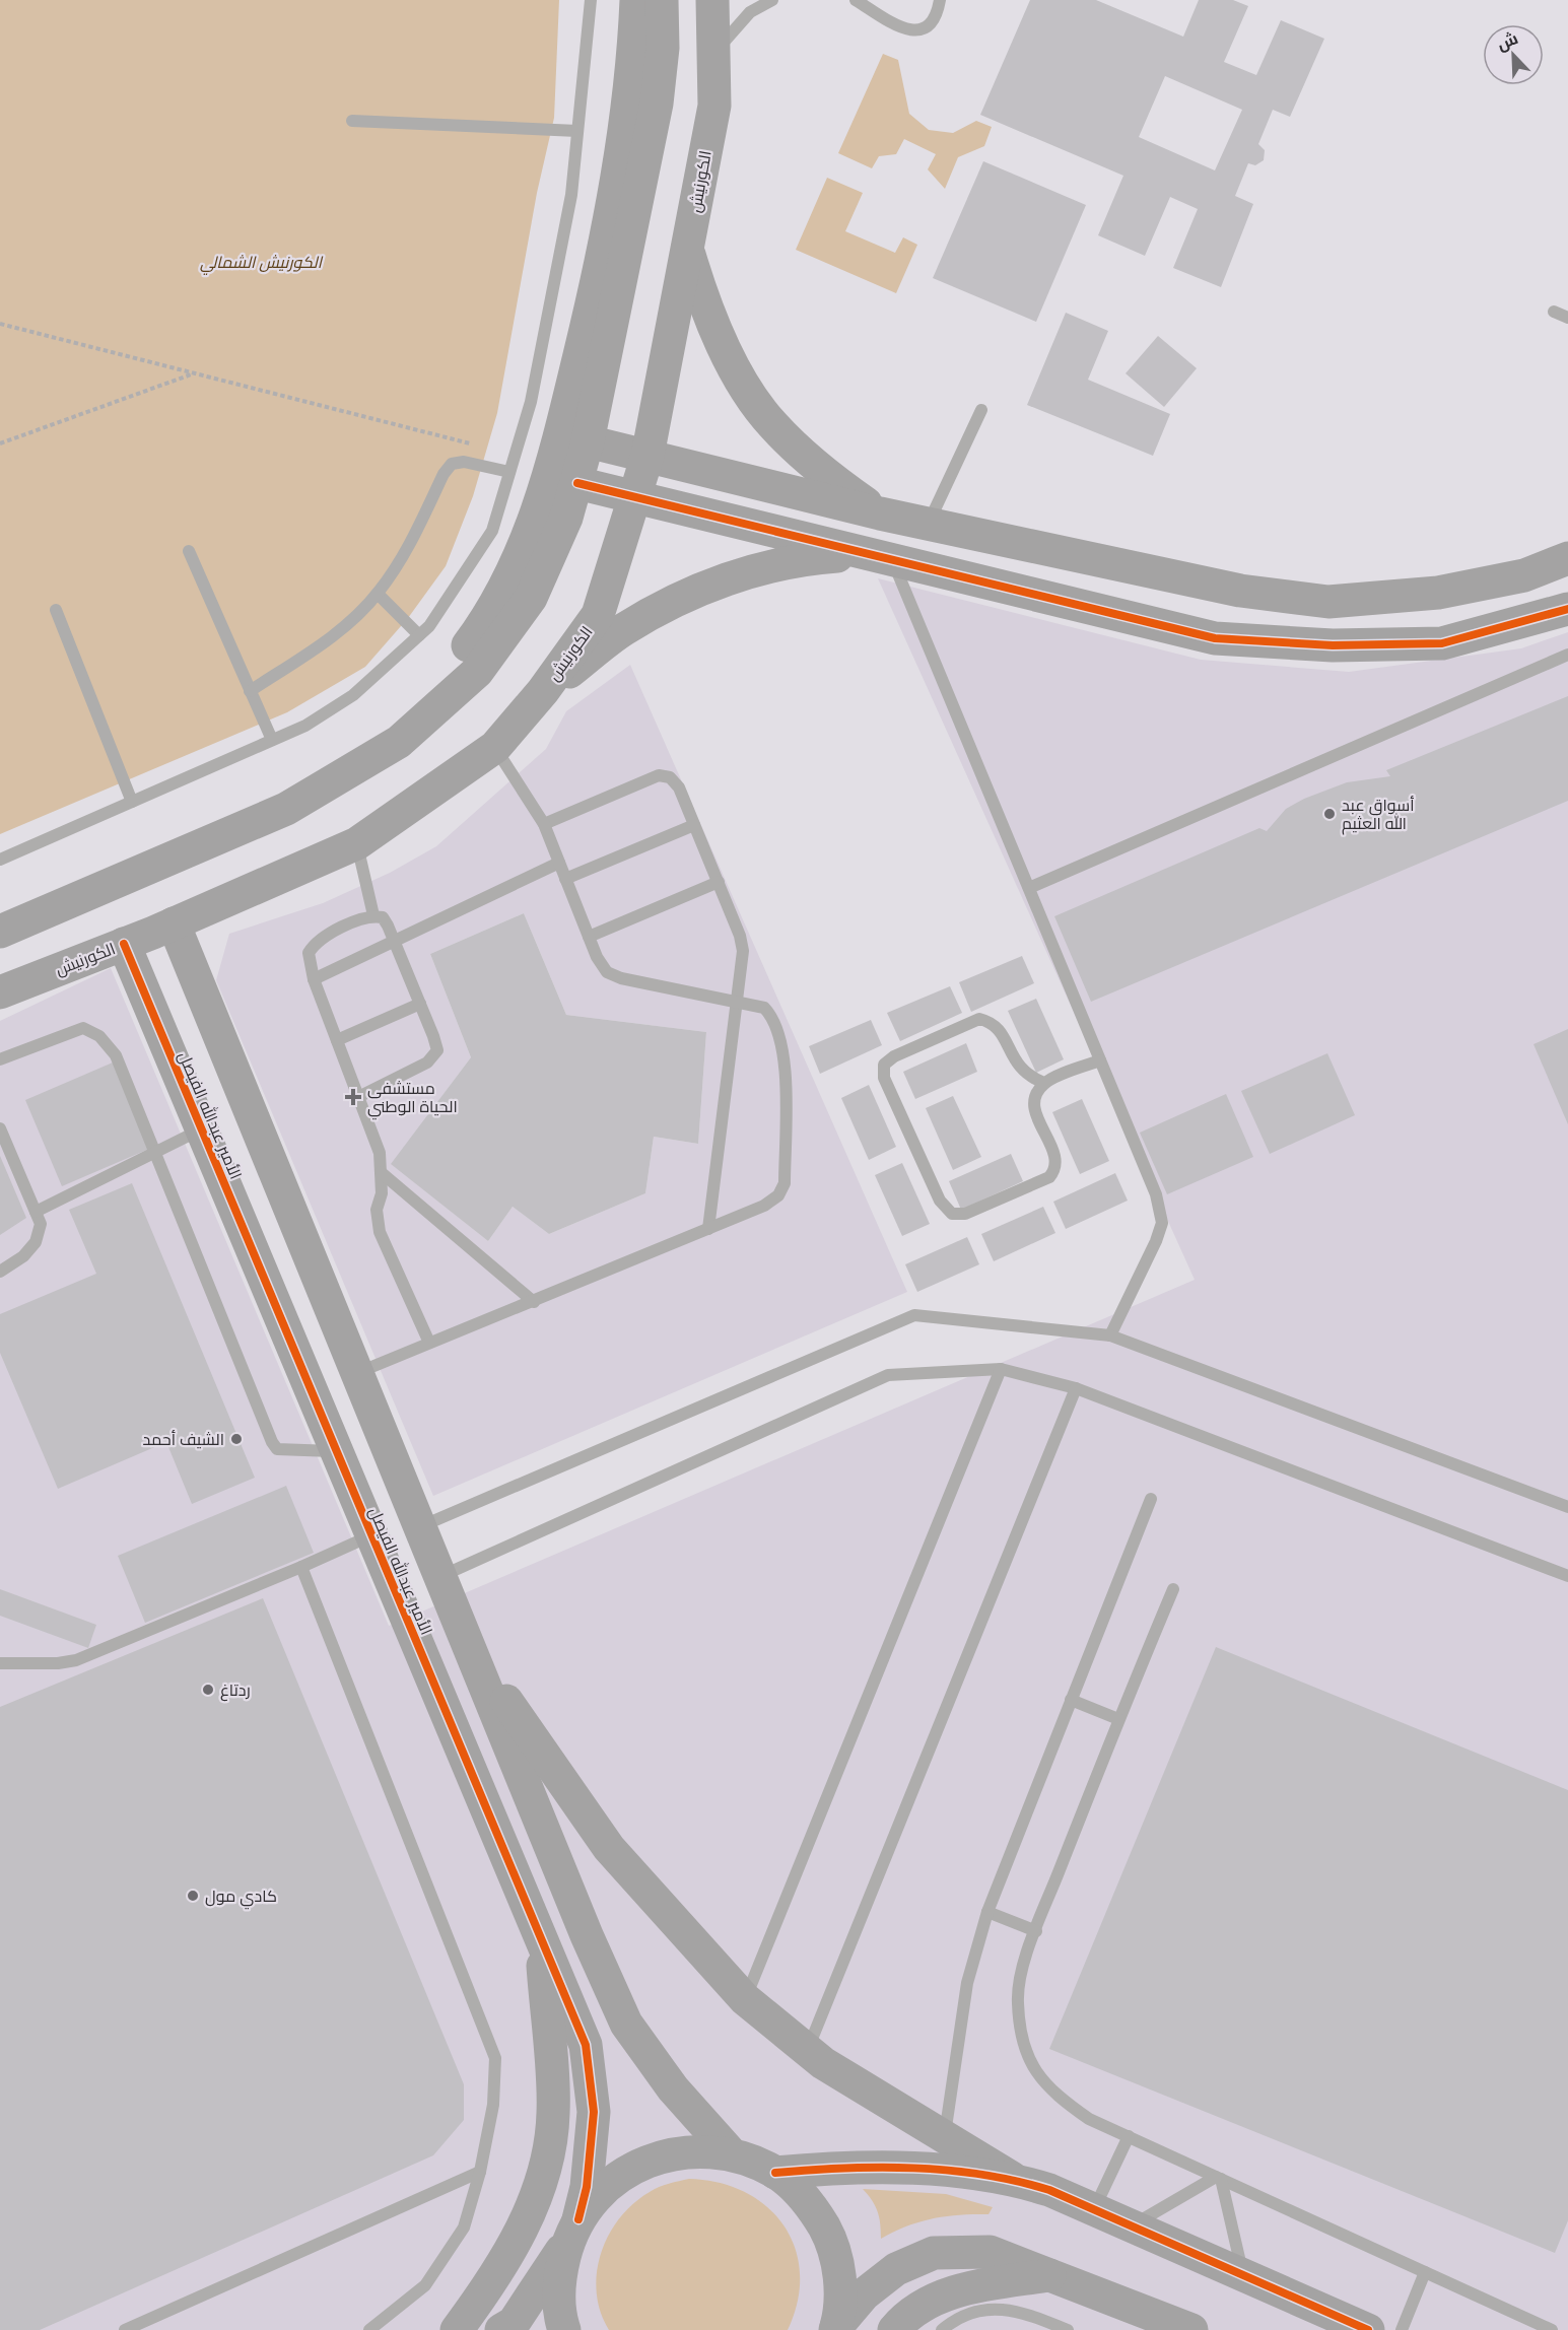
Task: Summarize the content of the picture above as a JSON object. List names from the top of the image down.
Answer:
{
  "streets": {
    "street": ["الكورنيش", "الأمير عبدالله الفيصل"]
  },
  "crossings": [
    ["الكورنيش", "الأمير عبدالله الفيصل"]
  ],
  "parks": ["الكورنيش الشمالي"],
  "places": {
    "other": [
      "أسواق عبد الله العثيم",
      "الشيف أحمد",
      "ردتاغ",
      "كادي مول"
    ],
    "health": ["مستشفى الحياة الوطني"]
  },
  "north": "top left"
}
